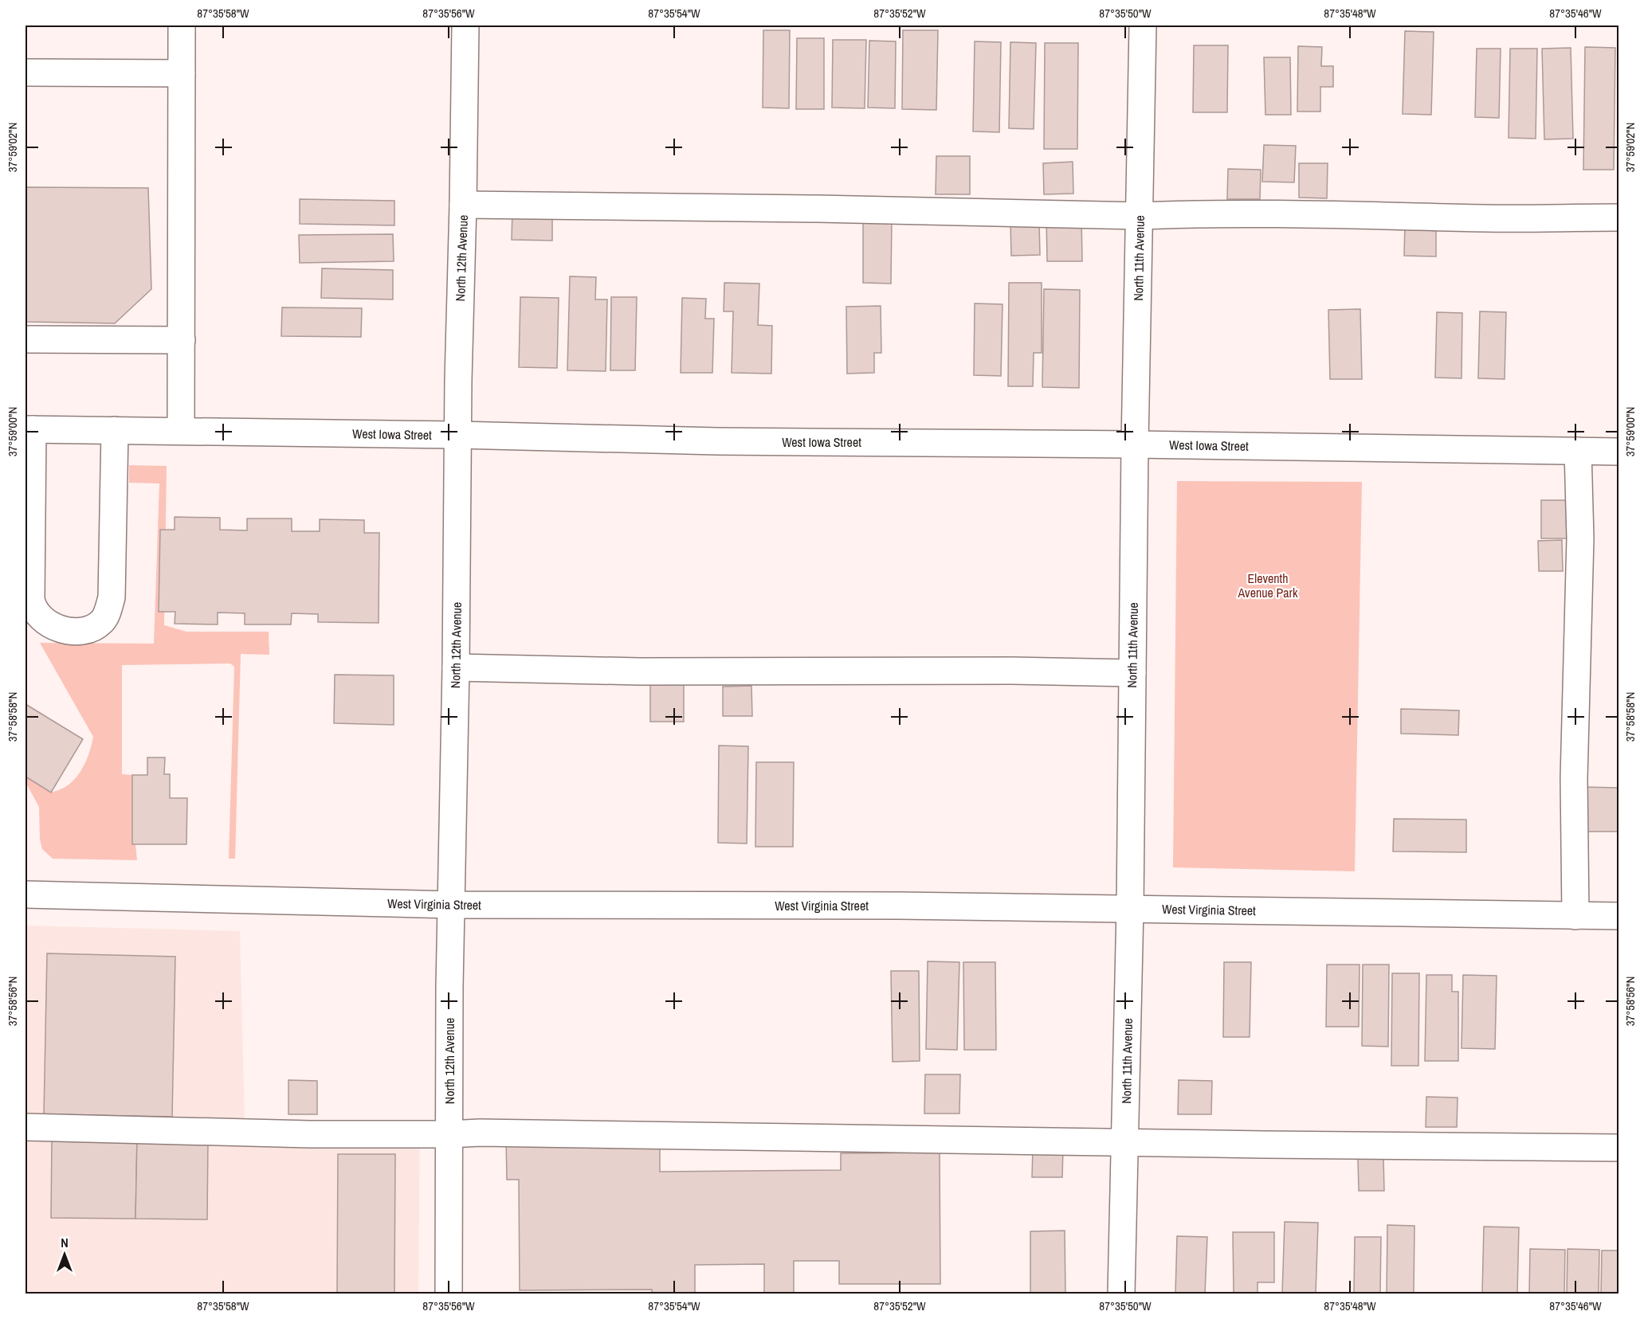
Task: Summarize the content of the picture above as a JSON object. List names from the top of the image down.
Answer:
{
  "streets": {
    "street": [
      "North 12th Avenue",
      "North 11th Avenue",
      "West Iowa Street",
      "West Virginia Street"
    ]
  },
  "crossings": [
    ["North 12th Avenue", "West Iowa Street"],
    ["North 12th Avenue", "West Virginia Street"],
    ["North 11th Avenue", "West Iowa Street"],
    ["North 11th Avenue", "West Virginia Street"]
  ],
  "parks": ["Eleventh Avenue Park"],
  "north": "top",
  "coordinates": [
    "87°35'58\"W",
    "87°35'56\"W",
    "87°35'54\"W",
    "87°35'52\"W",
    "87°35'50\"W",
    "87°35'48\"W",
    "87°35'46\"W",
    "37°59'02\"N",
    "37°59'00\"N",
    "37°58'58\"N",
    "37°58'56\"N"
  ]
}
